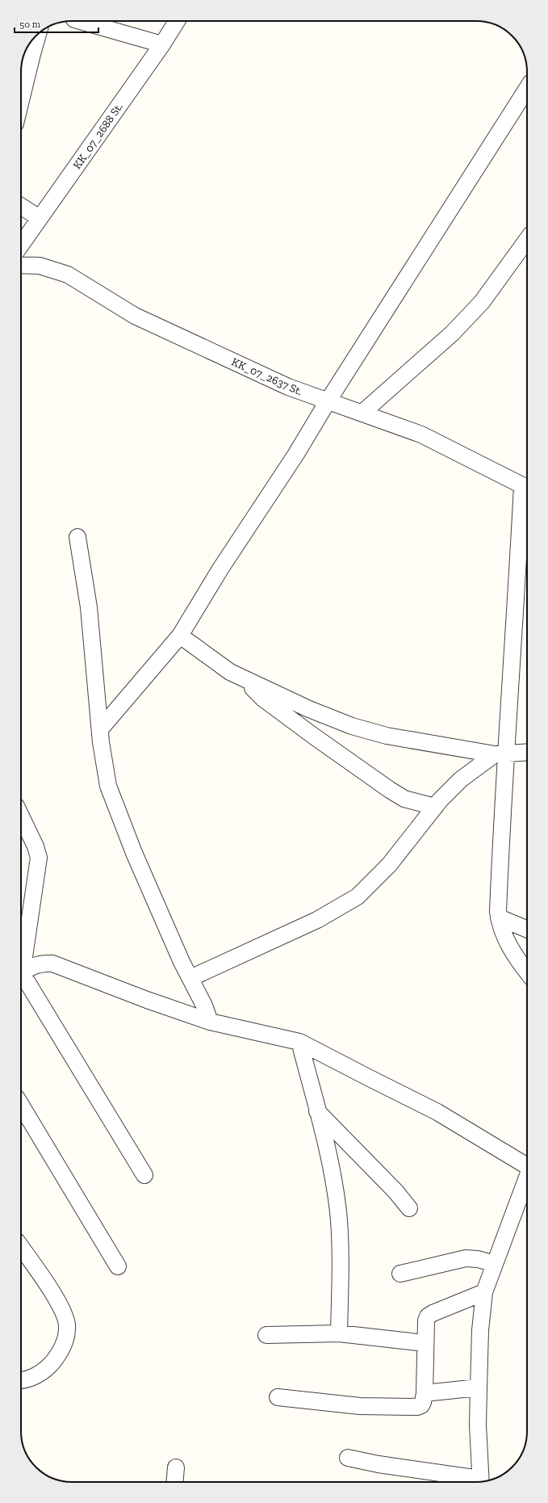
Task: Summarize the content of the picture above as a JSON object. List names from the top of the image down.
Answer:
{
  "streets": {
    "street": ["KK_07_2688 St.", "KK_07_2637 St."]
  },
  "scale_bar": "50 m"
}
